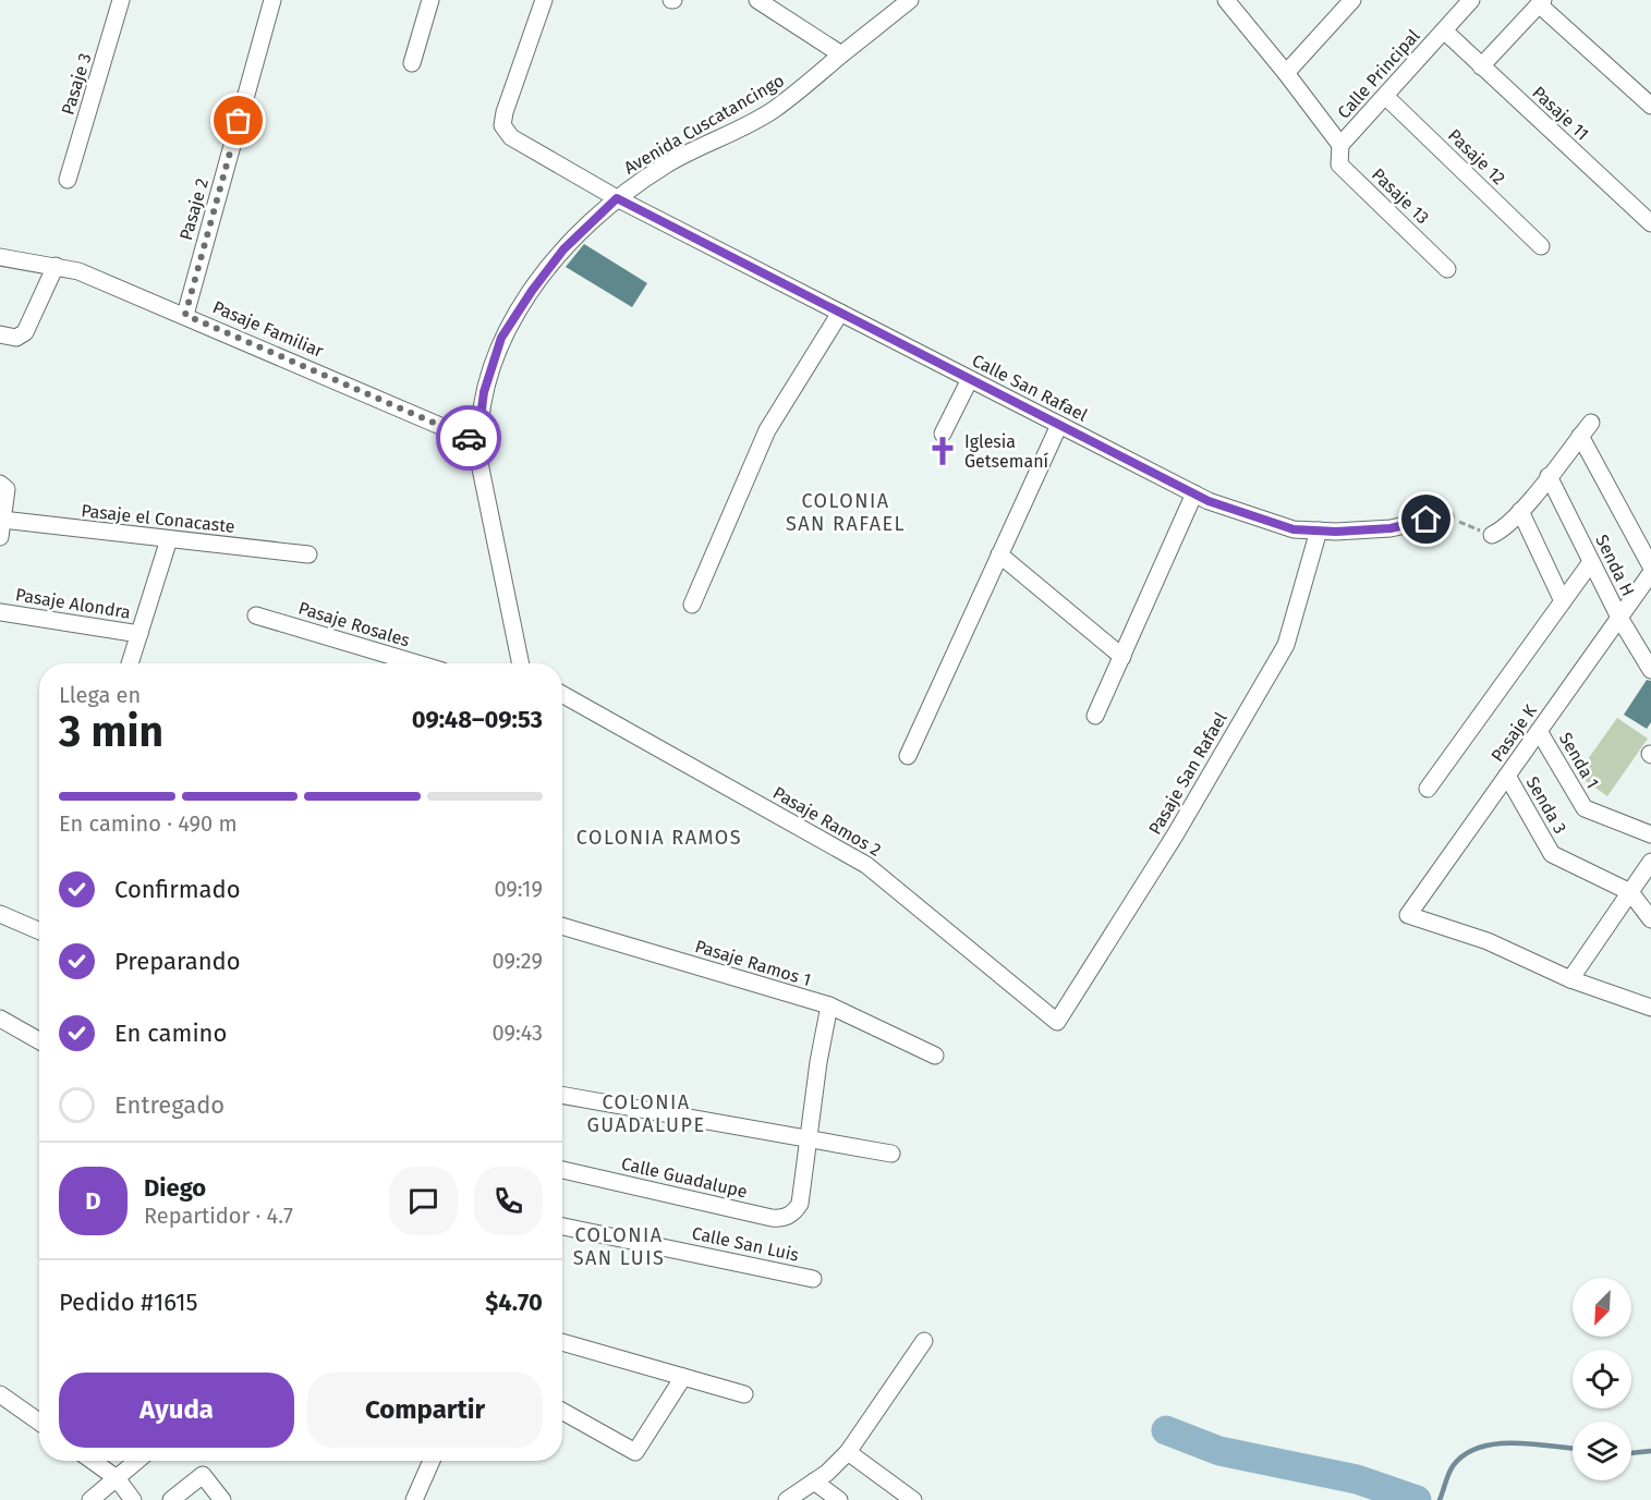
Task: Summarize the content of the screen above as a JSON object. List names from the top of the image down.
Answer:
{
  "streets": {
    "street": [
      "Calle Principal",
      "Pasaje 3",
      "Pasaje 11",
      "Avenida Cuscatancingo",
      "Pasaje 12",
      "Pasaje 13",
      "Pasaje 2",
      "Pasaje Familiar",
      "Calle San Rafael",
      "Pasaje el Conacaste",
      "Senda H",
      "Pasaje Alondra",
      "Pasaje Rosales",
      "Pasaje K",
      "Senda 1",
      "Pasaje San Rafael",
      "Senda 3",
      "Pasaje Ramos 2",
      "Pasaje Ramos 1",
      "Calle Guadalupe",
      "Calle San Luis"
    ]
  },
  "crossings": [
    ["Calle Principal", "Pasaje 11"],
    ["Calle Principal", "Pasaje 12"],
    ["Calle Principal", "Pasaje 13"],
    ["Avenida Cuscatancingo", "Pasaje Familiar"],
    ["Avenida Cuscatancingo", "Calle San Rafael"],
    ["Pasaje 2", "Pasaje Familiar"],
    ["Calle San Rafael", "Pasaje San Rafael"],
    ["Senda H", "Pasaje K"],
    ["Pasaje K", "Senda 1"],
    ["Pasaje K", "Senda 3"],
    ["Pasaje San Rafael", "Pasaje Ramos 2"]
  ],
  "districts": [
    "COLONIA SAN RAFAEL",
    "COLONIA RAMOS",
    "COLONIA GUADALUPE",
    "COLONIA SAN LUIS"
  ],
  "places": {
    "church": ["Iglesia Getsemaní"]
  },
  "north": "bottom left",
  "page": {
    "heading": ["3 min", "Llega en", "09:48–09:53"],
    "panel": [
      "Diego",
      "Repartidor · 4.7",
      "Pedido #1615",
      "$4.70"
    ],
    "bar": "En camino · 490 m",
    "list": [
      ["Confirmado", "09:19"],
      ["Preparando", "09:29"],
      ["En camino", "09:43"],
      "Entregado"
    ],
    "round": "D",
    "buttons": ["Ayuda", "Compartir"]
  }
}
